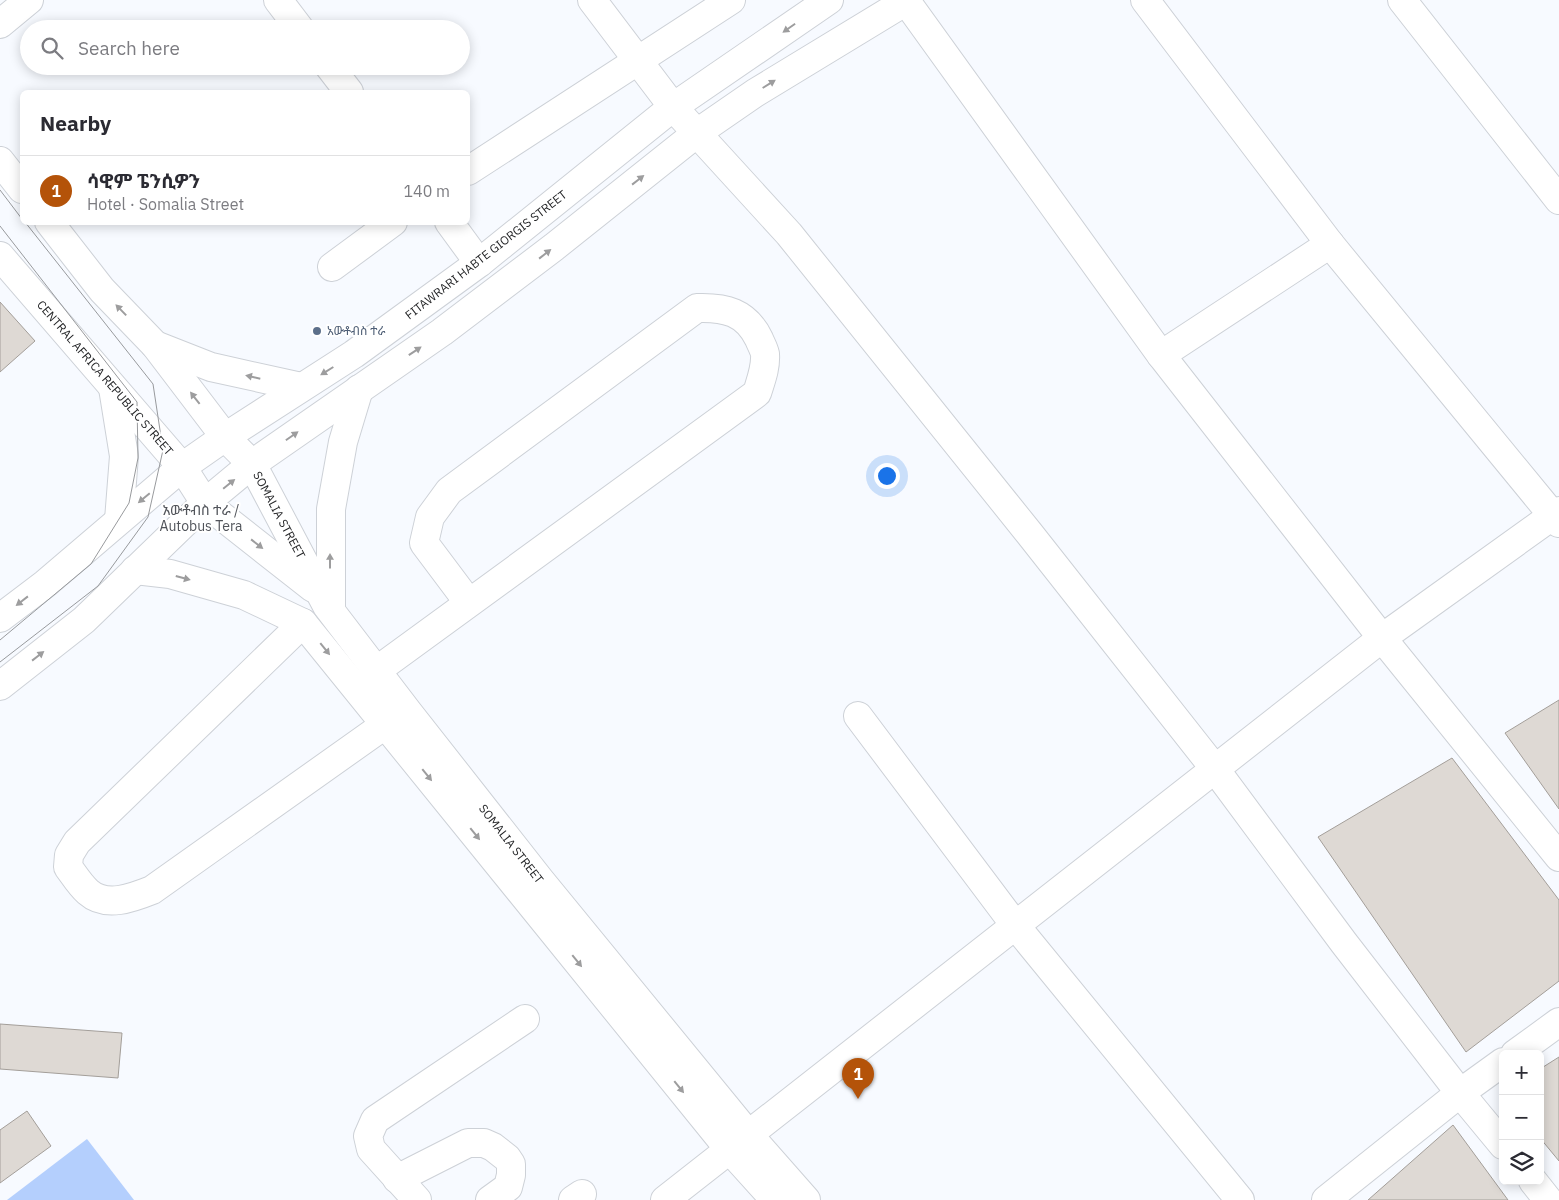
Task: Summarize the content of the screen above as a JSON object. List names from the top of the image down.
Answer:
{
  "streets": {
    "street": ["FITAWRARI HABTE GIORGIS STREET", "CENTRAL AFRICA REPUBLIC STREET", "SOMALIA STREET"]
  },
  "crossings": [
    ["FITAWRARI HABTE GIORGIS STREET", "CENTRAL AFRICA REPUBLIC STREET"],
    ["CENTRAL AFRICA REPUBLIC STREET", "SOMALIA STREET"]
  ],
  "districts": ["አውቶብስ ተራ / Autobus Tera"],
  "places": ["አውቶብስ ተራ"],
  "page": {
    "search": "Search here",
    "heading": "Nearby",
    "list": [
      {
        "mark": "1",
        "name": "ሳዊም ፔንሲዎን",
        "note": "Hotel · Somalia Street",
        "value": "140 m"
      }
    ],
    "map_buttons": ["+", "−"],
    "pins": "1"
  }
}
